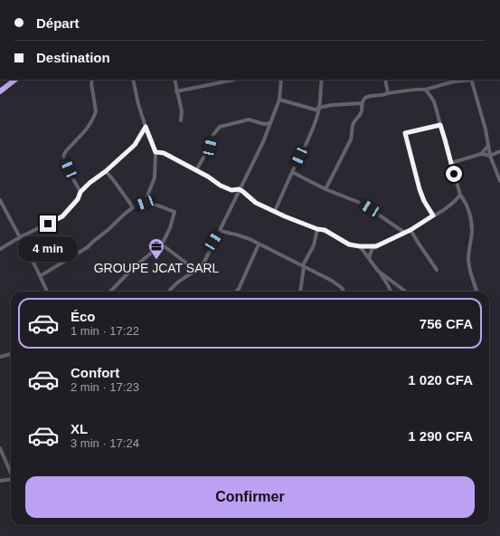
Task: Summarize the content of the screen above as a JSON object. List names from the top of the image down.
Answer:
{
  "places": {
    "office": ["GROUPE JCAT SARL"]
  },
  "page": {
    "banner": ["Départ", "Destination"],
    "bubble": "4 min",
    "list": [
      {
        "name": "Éco",
        "note": "1 min · 17:22",
        "value": "756 CFA"
      },
      {
        "name": "Confort",
        "note": "2 min · 17:23",
        "value": "1 020 CFA"
      },
      {
        "name": "XL",
        "note": "3 min · 17:24",
        "value": "1 290 CFA"
      }
    ],
    "buttons": "Confirmer"
  }
}
